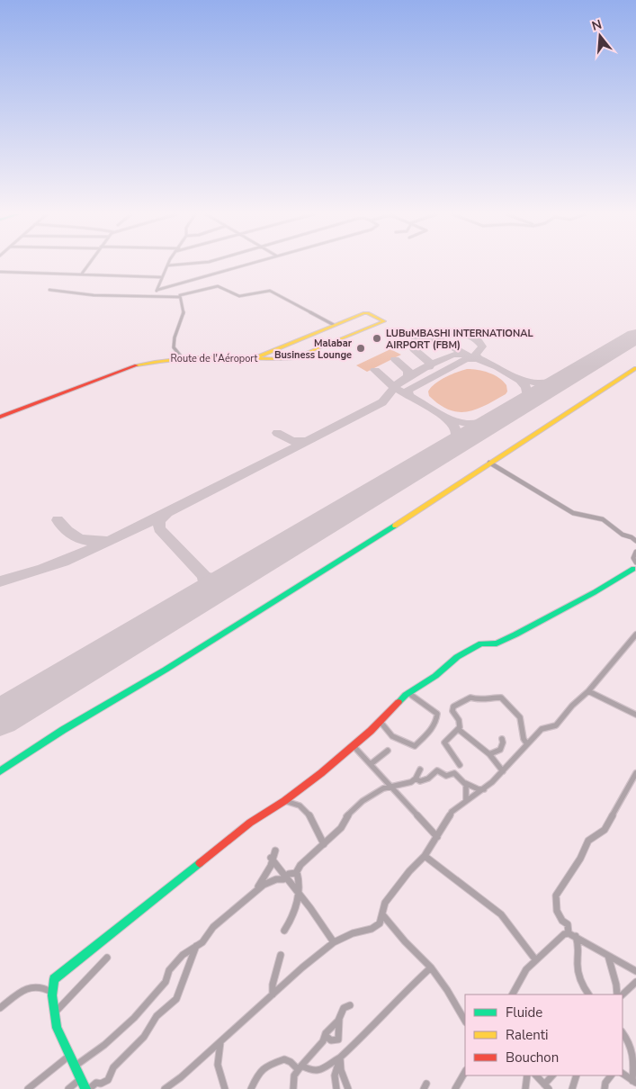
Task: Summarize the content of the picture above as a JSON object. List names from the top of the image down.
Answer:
{
  "streets": {
    "main road": ["Route de l'Aéroport"]
  },
  "places": ["LUBuMBASHI INTERNATIONAL AIRPORT (FBM)", "Malabar Business Lounge"],
  "legend": ["Fluide", "Ralenti", "Bouchon"],
  "north": "top"
}
